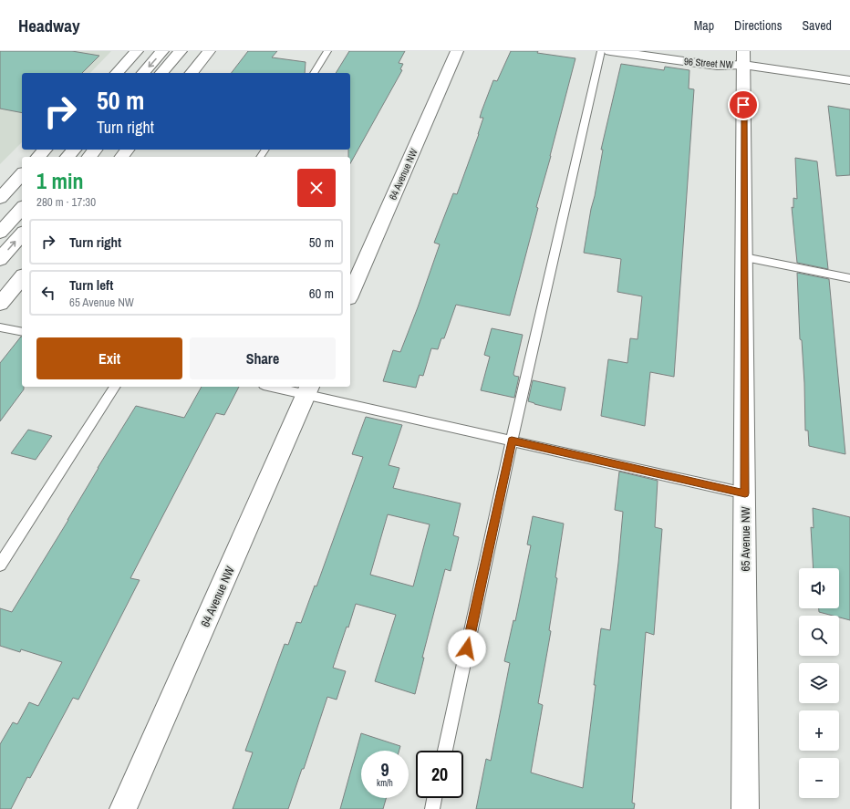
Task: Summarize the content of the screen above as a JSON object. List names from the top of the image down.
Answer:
{
  "streets": {
    "street": ["96 Street NW", "64 Avenue NW", "65 Avenue NW"]
  },
  "crossings": [
    ["96 Street NW", "65 Avenue NW"]
  ],
  "page": {
    "header": "Headway",
    "nav": ["Map", "Directions", "Saved"],
    "turn": ["50 m", "Turn right"],
    "heading": ["1 min", "280 m · 17:30"],
    "list": [
      {
        "name": "Turn right",
        "value": "50 m"
      },
      {
        "name": "Turn left",
        "note": "65 Avenue NW",
        "value": "60 m"
      }
    ],
    "buttons": ["Exit", "Share"],
    "map_buttons": ["+", "−"],
    "speed": "9 km/h",
    "limit": "20"
  }
}
